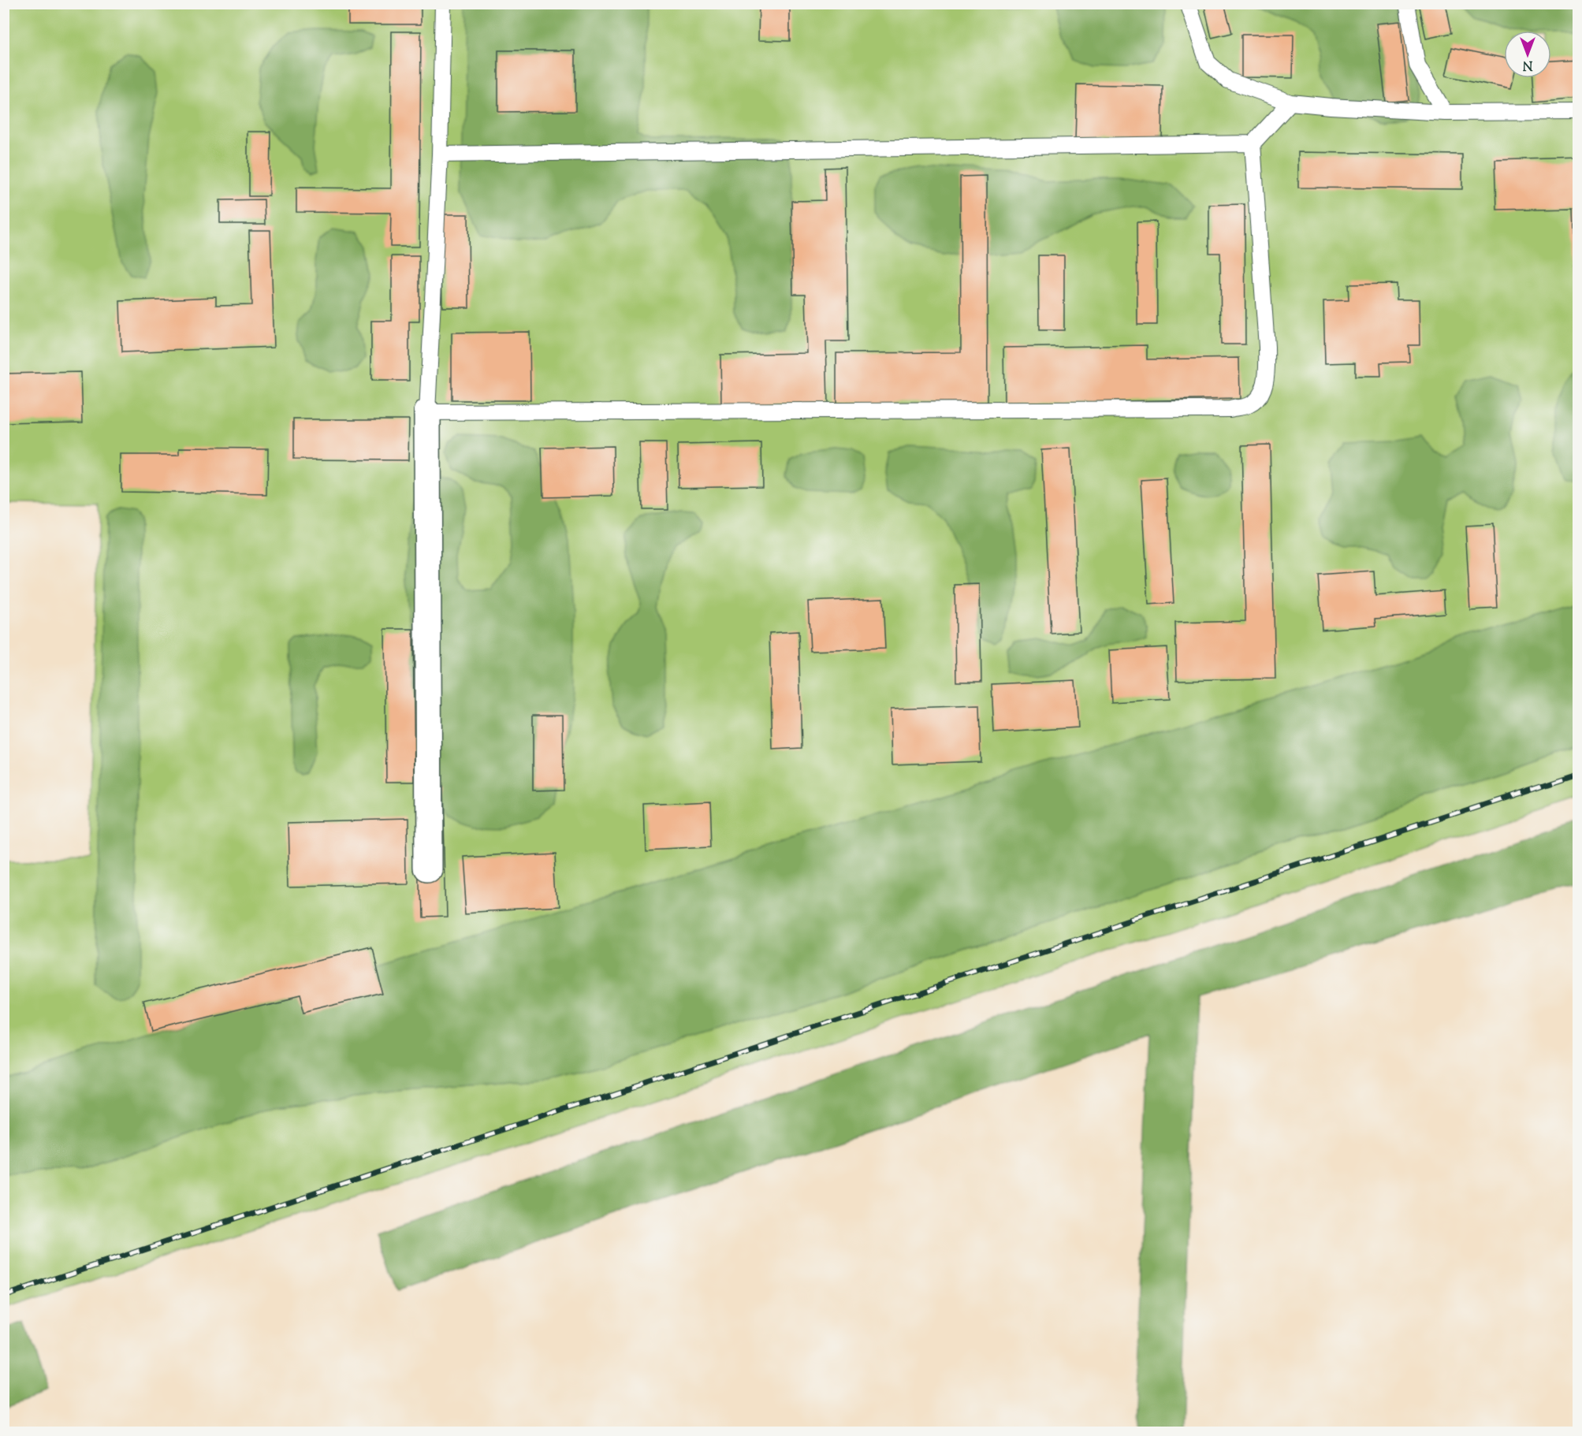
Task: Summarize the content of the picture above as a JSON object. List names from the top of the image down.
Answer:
{
  "north": "bottom"
}
